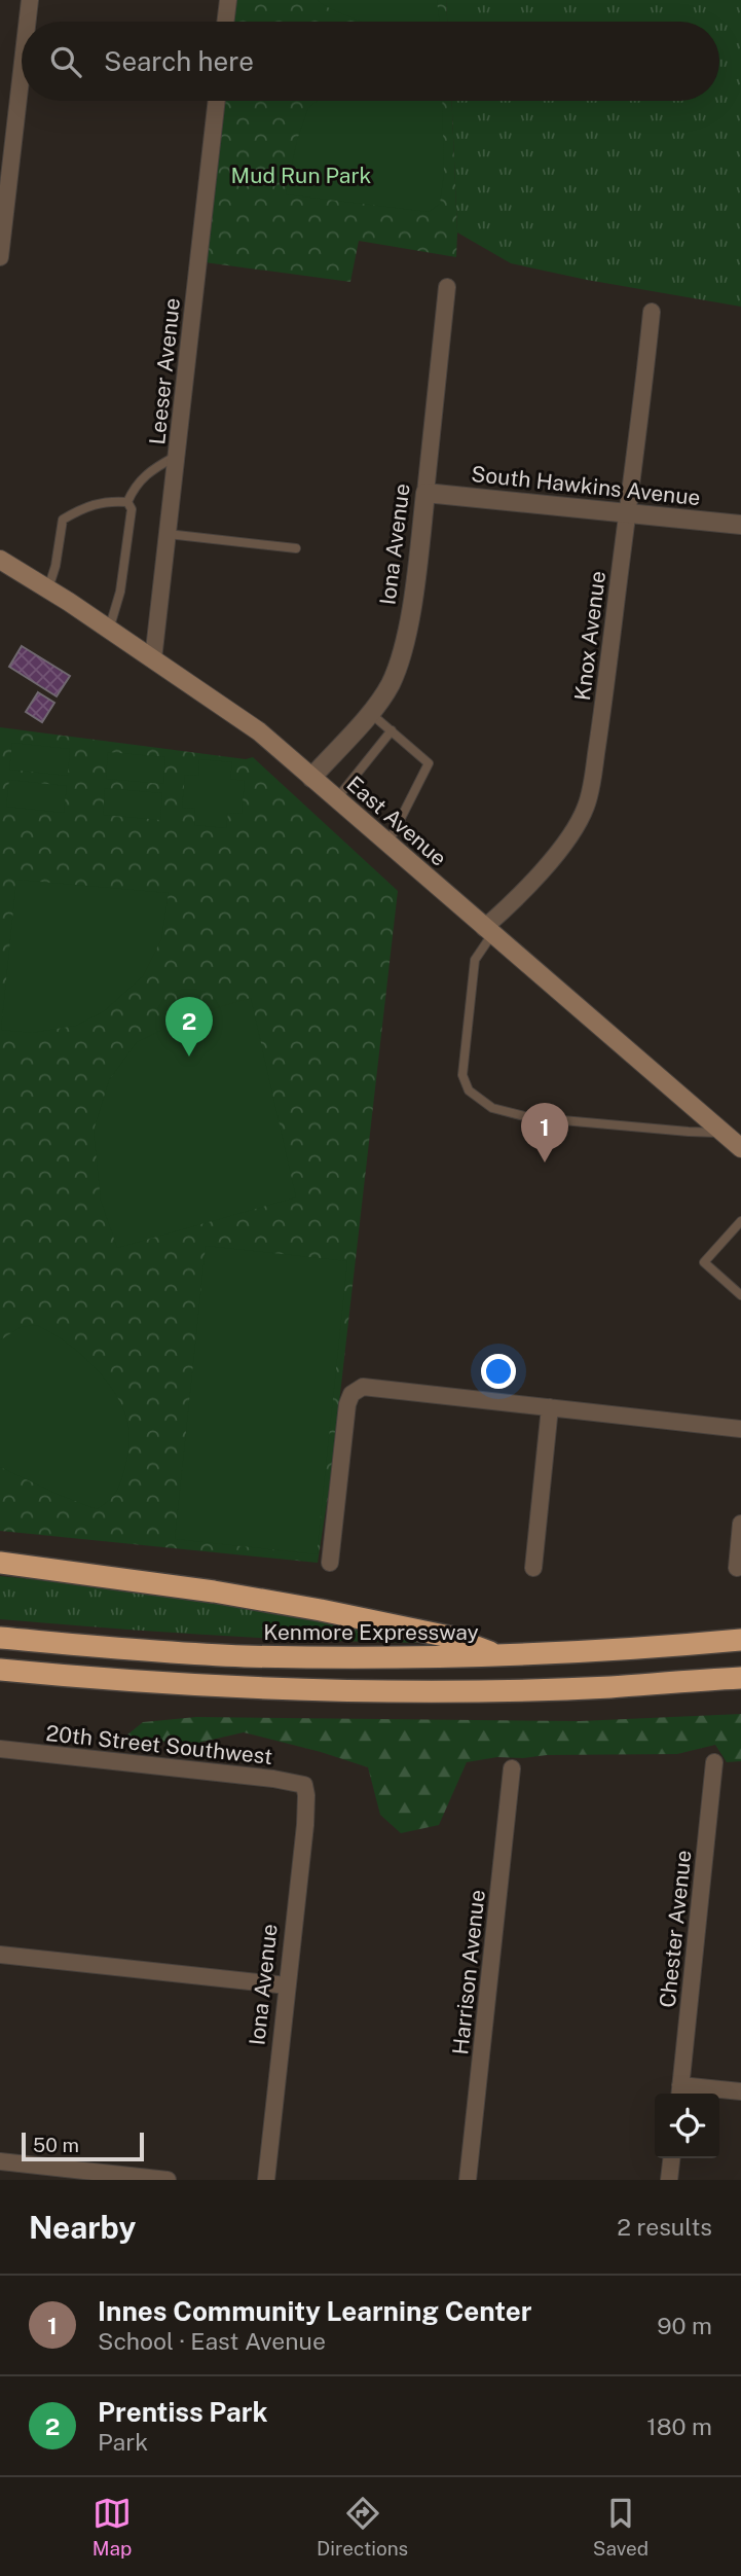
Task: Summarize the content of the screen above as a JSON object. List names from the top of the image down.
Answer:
{
  "streets": {
    "highway": ["Kenmore Expressway"],
    "main road": ["East Avenue"],
    "street": [
      "Leeser Avenue",
      "South Hawkins Avenue",
      "Iona Avenue",
      "Knox Avenue",
      "20th Street Southwest",
      "Chester Avenue",
      "Harrison Avenue"
    ]
  },
  "crossings": [
    ["Leeser Avenue", "East Avenue"],
    ["South Hawkins Avenue", "Iona Avenue"],
    ["South Hawkins Avenue", "Knox Avenue"],
    ["Iona Avenue", "East Avenue"],
    ["Iona Avenue", "20th Street Southwest"],
    ["Knox Avenue", "East Avenue"]
  ],
  "parks": ["Mud Run Park"],
  "scale_bar": "50 m",
  "page": {
    "search": "Search here",
    "pins": ["2", "1"],
    "scale": "50 m",
    "heading": ["Nearby", "2 results"],
    "list": [
      {
        "mark": "1",
        "name": "Innes Community Learning Center",
        "note": "School · East Avenue",
        "value": "90 m"
      },
      {
        "mark": "2",
        "name": "Prentiss Park",
        "note": "Park",
        "value": "180 m"
      }
    ],
    "nav": ["Map", "Directions", "Saved"]
  }
}
